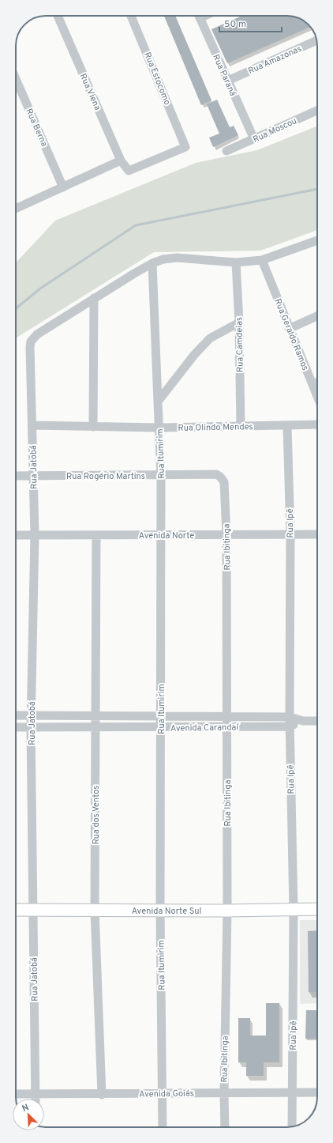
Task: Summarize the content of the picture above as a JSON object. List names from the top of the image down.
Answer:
{
  "streets": {
    "street": [
      "Rua Amazonas",
      "Rua Paraná",
      "Rua Estocomo",
      "Rua Viena",
      "Rua Berna",
      "Rua Moscou",
      "Rua Geraldo Ramos",
      "Rua Camdeias",
      "Rua Olindo Mendes",
      "Rua Itumirim",
      "Rua Jatobá",
      "Rua Rogério Martins",
      "Rua Ipê",
      "Avenida Norte",
      "Rua Ibitinga",
      "Avenida Carandaí",
      "Rua dos Ventos",
      "Avenida Norte Sul",
      "Avenida Goiás"
    ]
  },
  "crossings": [
    ["Rua Amazonas", "Rua Paraná"],
    ["Rua Paraná", "Rua Moscou"],
    ["Rua Estocomo", "Rua Viena"],
    ["Rua Camdeias", "Rua Olindo Mendes"],
    ["Rua Olindo Mendes", "Rua Itumirim"],
    ["Rua Olindo Mendes", "Rua Jatobá"],
    ["Rua Olindo Mendes", "Rua Ipê"],
    ["Rua Itumirim", "Rua Rogério Martins"],
    ["Rua Itumirim", "Avenida Norte"],
    ["Rua Itumirim", "Avenida Carandaí"],
    ["Rua Itumirim", "Avenida Norte Sul"],
    ["Rua Itumirim", "Avenida Goiás"],
    ["Rua Jatobá", "Rua Rogério Martins"],
    ["Rua Jatobá", "Avenida Norte"],
    ["Rua Jatobá", "Avenida Carandaí"],
    ["Rua Jatobá", "Avenida Norte Sul"],
    ["Rua Jatobá", "Avenida Goiás"],
    ["Rua Rogério Martins", "Rua Ibitinga"],
    ["Rua Ipê", "Avenida Norte"],
    ["Rua Ipê", "Avenida Carandaí"],
    ["Rua Ipê", "Avenida Norte Sul"],
    ["Rua Ipê", "Avenida Goiás"],
    ["Avenida Norte", "Rua Ibitinga"],
    ["Avenida Norte", "Rua dos Ventos"],
    ["Rua Ibitinga", "Avenida Carandaí"],
    ["Rua Ibitinga", "Avenida Norte Sul"],
    ["Rua Ibitinga", "Avenida Goiás"],
    ["Avenida Carandaí", "Rua dos Ventos"],
    ["Rua dos Ventos", "Avenida Norte Sul"],
    ["Rua dos Ventos", "Avenida Goiás"]
  ],
  "scale_bar": "50 m",
  "north": "top left"
}
